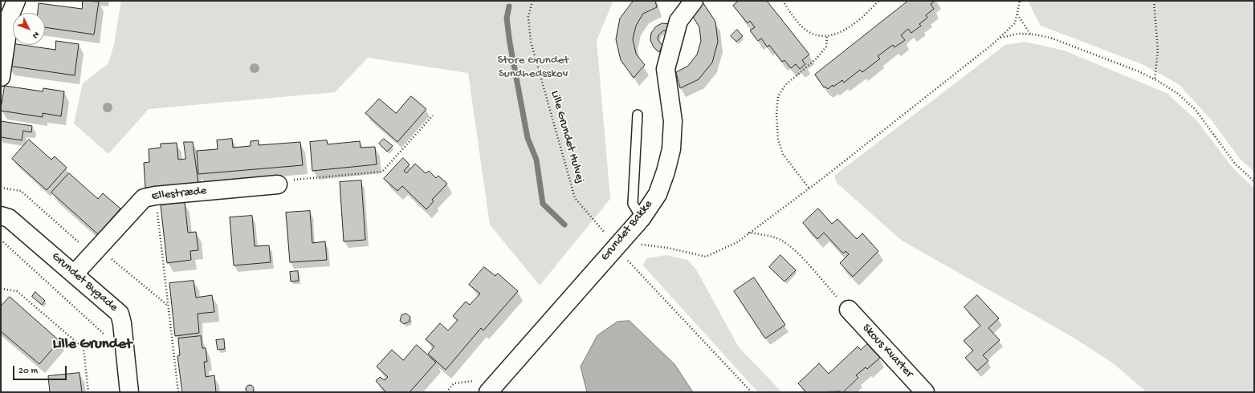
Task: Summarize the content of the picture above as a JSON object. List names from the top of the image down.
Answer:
{
  "streets": {
    "street": [
      "Ellestræde",
      "Grundet Bakke",
      "Grundet Bygade",
      "Skous Kvarter"
    ],
    "path": ["Lille Grundet Hulvej"]
  },
  "crossings": [
    ["Lille Grundet Hulvej", "Grundet Bakke"],
    ["Ellestræde", "Grundet Bygade"]
  ],
  "districts": ["Lille Grundet"],
  "parks": ["Store Grundet Sundhedsskov"],
  "scale_bar": "20 m",
  "north": "bottom right"
}
